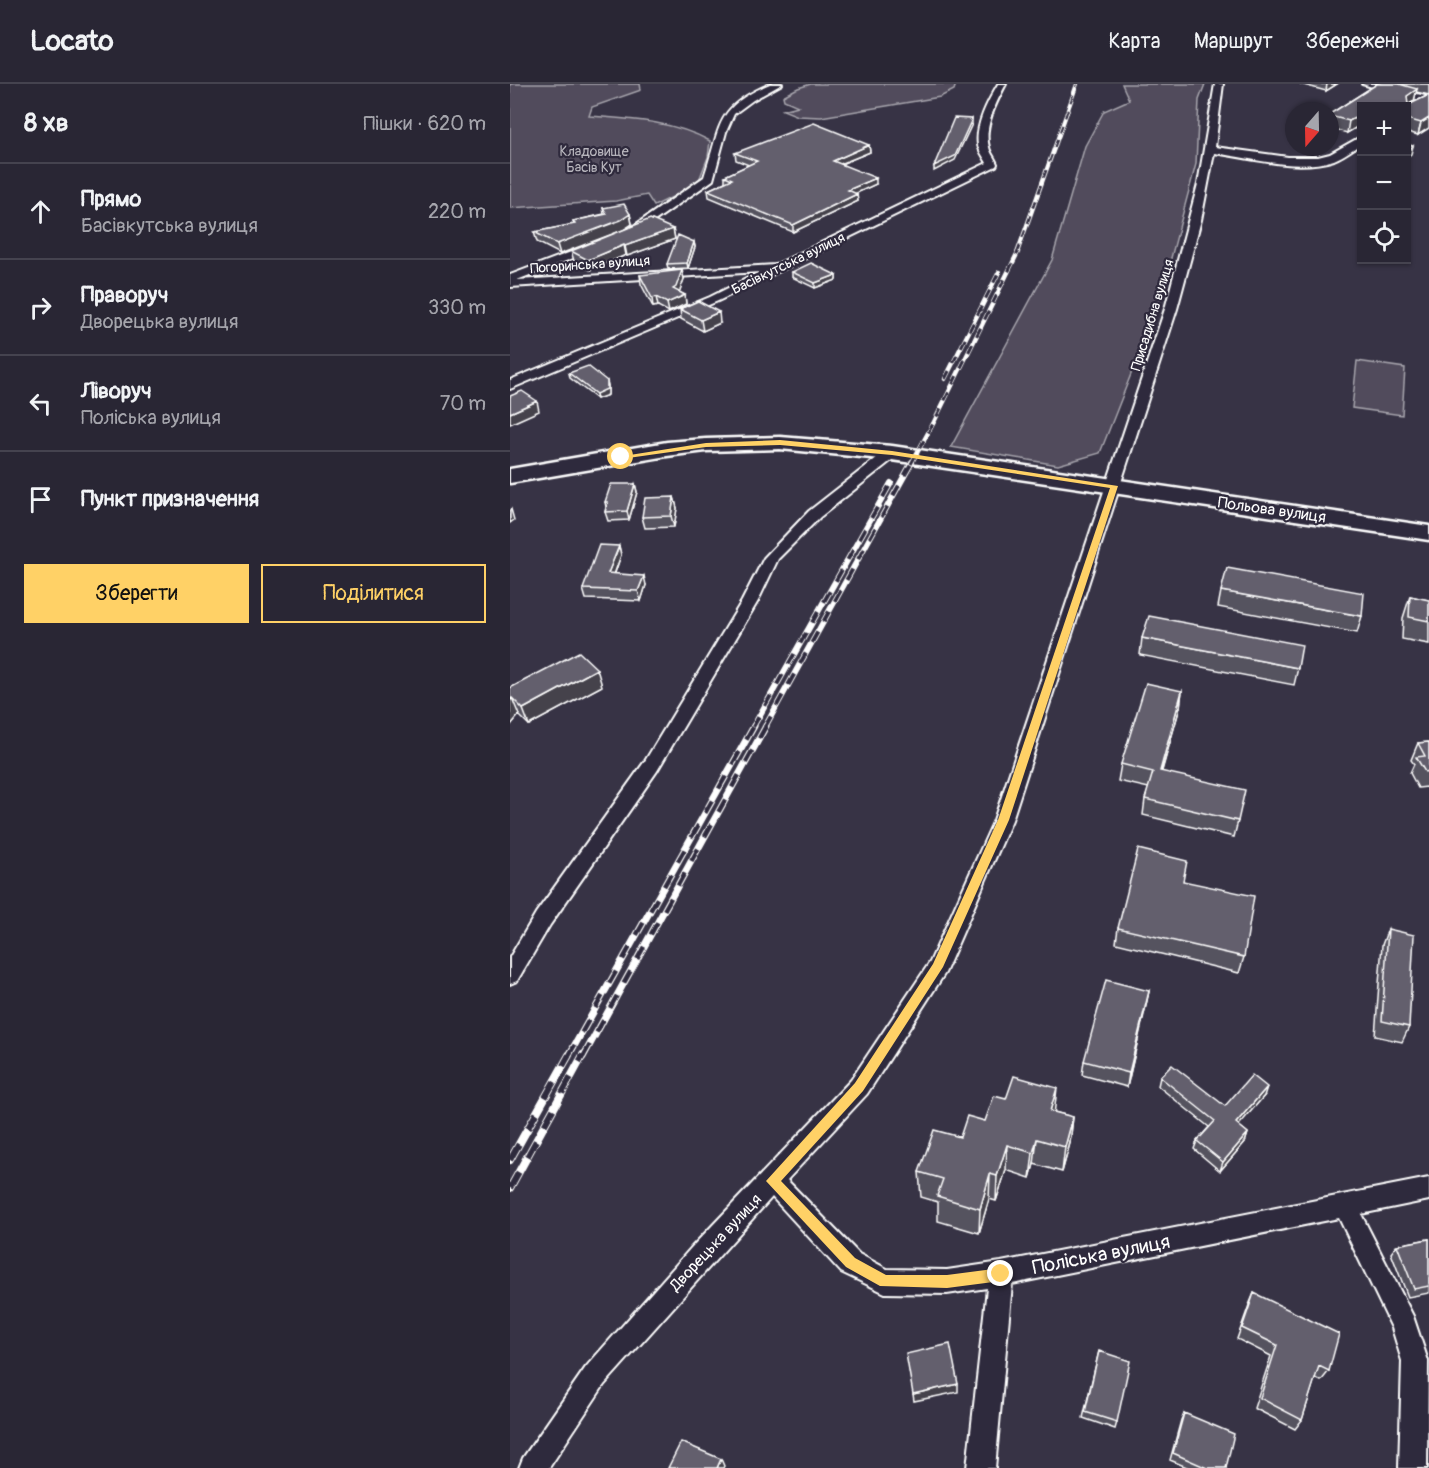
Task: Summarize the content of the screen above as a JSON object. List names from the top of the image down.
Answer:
{
  "streets": {
    "main road": ["Польова вулиця"],
    "street": [
      "Басівкутська вулиця",
      "Погоринська вулиця",
      "Присадибна вулиця",
      "Дворецька вулиця",
      "Поліська вулиця"
    ]
  },
  "crossings": [
    ["Басівкутська вулиця", "Погоринська вулиця"],
    ["Присадибна вулиця", "Польова вулиця"],
    ["Присадибна вулиця", "Дворецька вулиця"],
    ["Польова вулиця", "Дворецька вулиця"],
    ["Дворецька вулиця", "Поліська вулиця"]
  ],
  "parks": ["Кладовище Басів Кут"],
  "north": "bottom",
  "page": {
    "header": "Locato",
    "nav": ["Карта", "Маршрут", "Збережені"],
    "heading": ["8 хв", "Пішки · 620 m"],
    "map_buttons": ["+", "−"],
    "list": [
      ["Прямо", "Басівкутська вулиця", "220 m"],
      ["Праворуч", "Дворецька вулиця", "330 m"],
      ["Ліворуч", "Поліська вулиця", "70 m"],
      "Пункт призначення"
    ],
    "buttons": ["Зберегти", "Поділитися"]
  }
}
